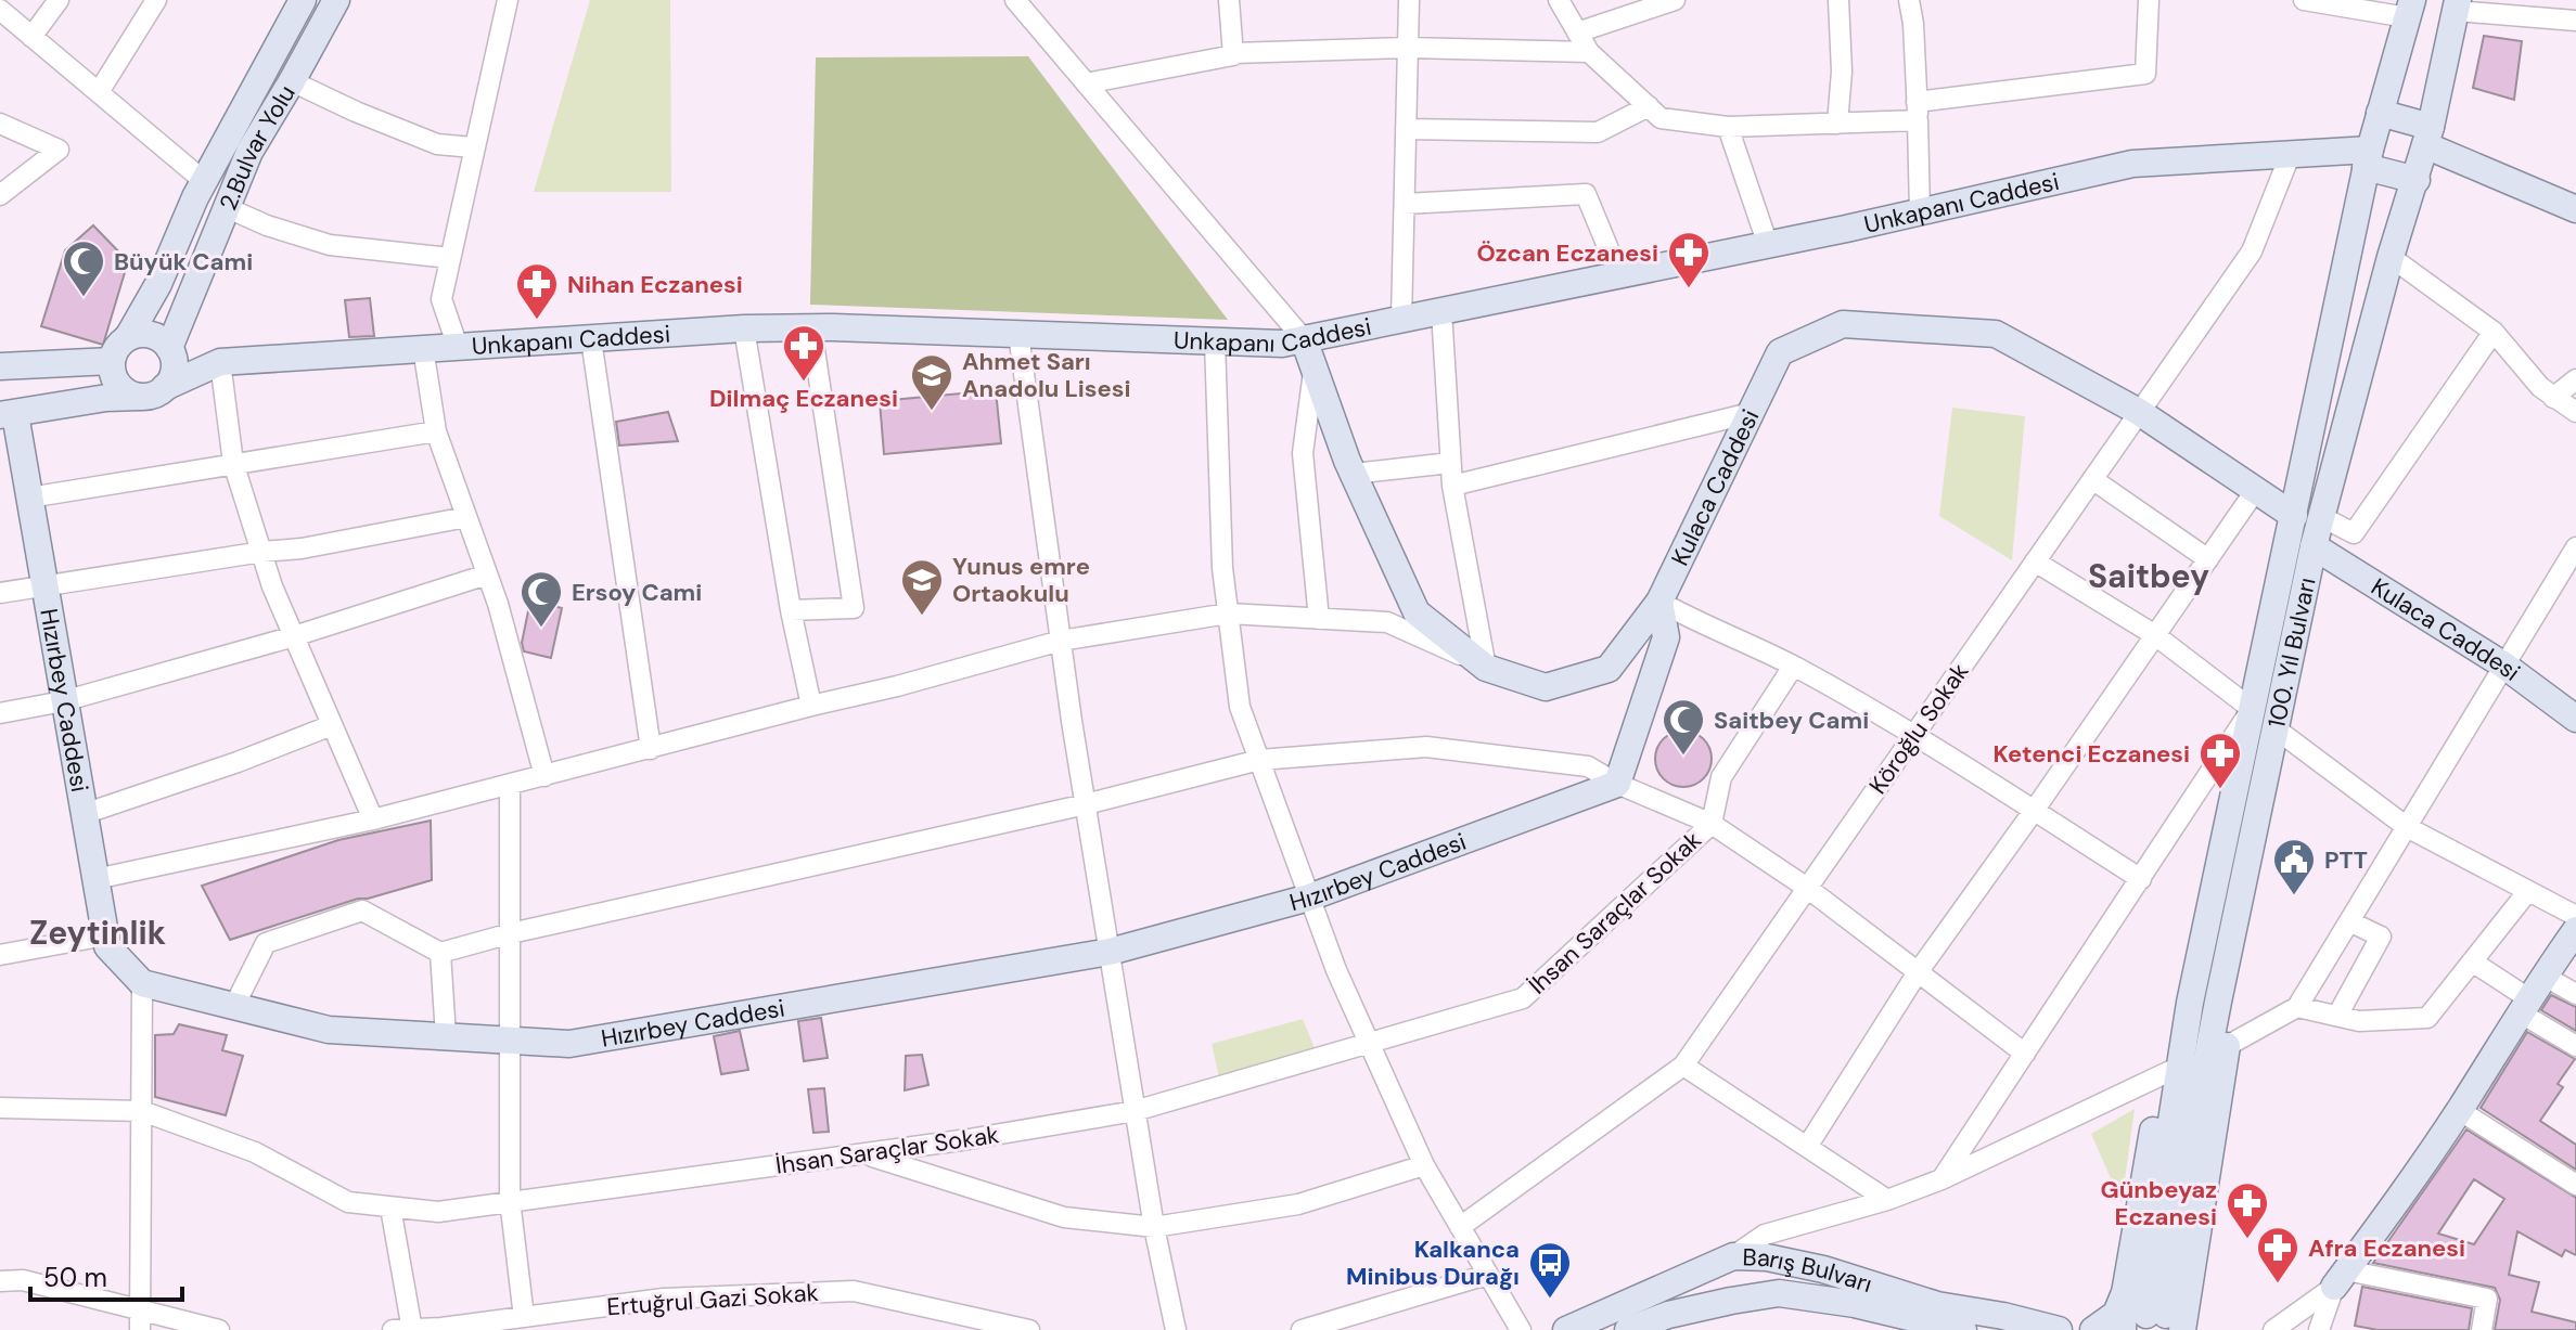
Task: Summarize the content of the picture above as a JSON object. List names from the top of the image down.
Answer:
{
  "streets": {
    "main road": [
      "2.Bulvar Yolu",
      "Unkapanı Caddesi",
      "Kulaca Caddesi",
      "100. Yıl Bulvarı",
      "Hızırbey Caddesi",
      "Barış Bulvarı"
    ],
    "street": ["Köroğlu Sokak", "İhsan Saraçlar Sokak", "Ertuğrul Gazi Sokak"]
  },
  "crossings": [
    ["2.Bulvar Yolu", "Unkapanı Caddesi"],
    ["Unkapanı Caddesi", "Kulaca Caddesi"],
    ["Unkapanı Caddesi", "100. Yıl Bulvarı"],
    ["Unkapanı Caddesi", "Köroğlu Sokak"],
    ["Kulaca Caddesi", "100. Yıl Bulvarı"],
    ["Kulaca Caddesi", "Köroğlu Sokak"]
  ],
  "districts": ["Saitbey", "Zeytinlik"],
  "places": {
    "pharmacy": [
      "Özcan Eczanesi",
      "Nihan Eczanesi",
      "Dilmaç Eczanesi",
      "Ketenci Eczanesi",
      "Günbeyaz Eczanesi",
      "Afra Eczanesi"
    ],
    "mosque": ["Büyük Cami", "Ersoy Cami", "Saitbey Cami"],
    "school or university": ["Ahmet Sarı Anadolu Lisesi", "Yunus emre Ortaokulu"],
    "public building": ["PTT"],
    "bus stop": ["Kalkanca Minibus Durağı"]
  },
  "scale_bar": "50 m"
}
